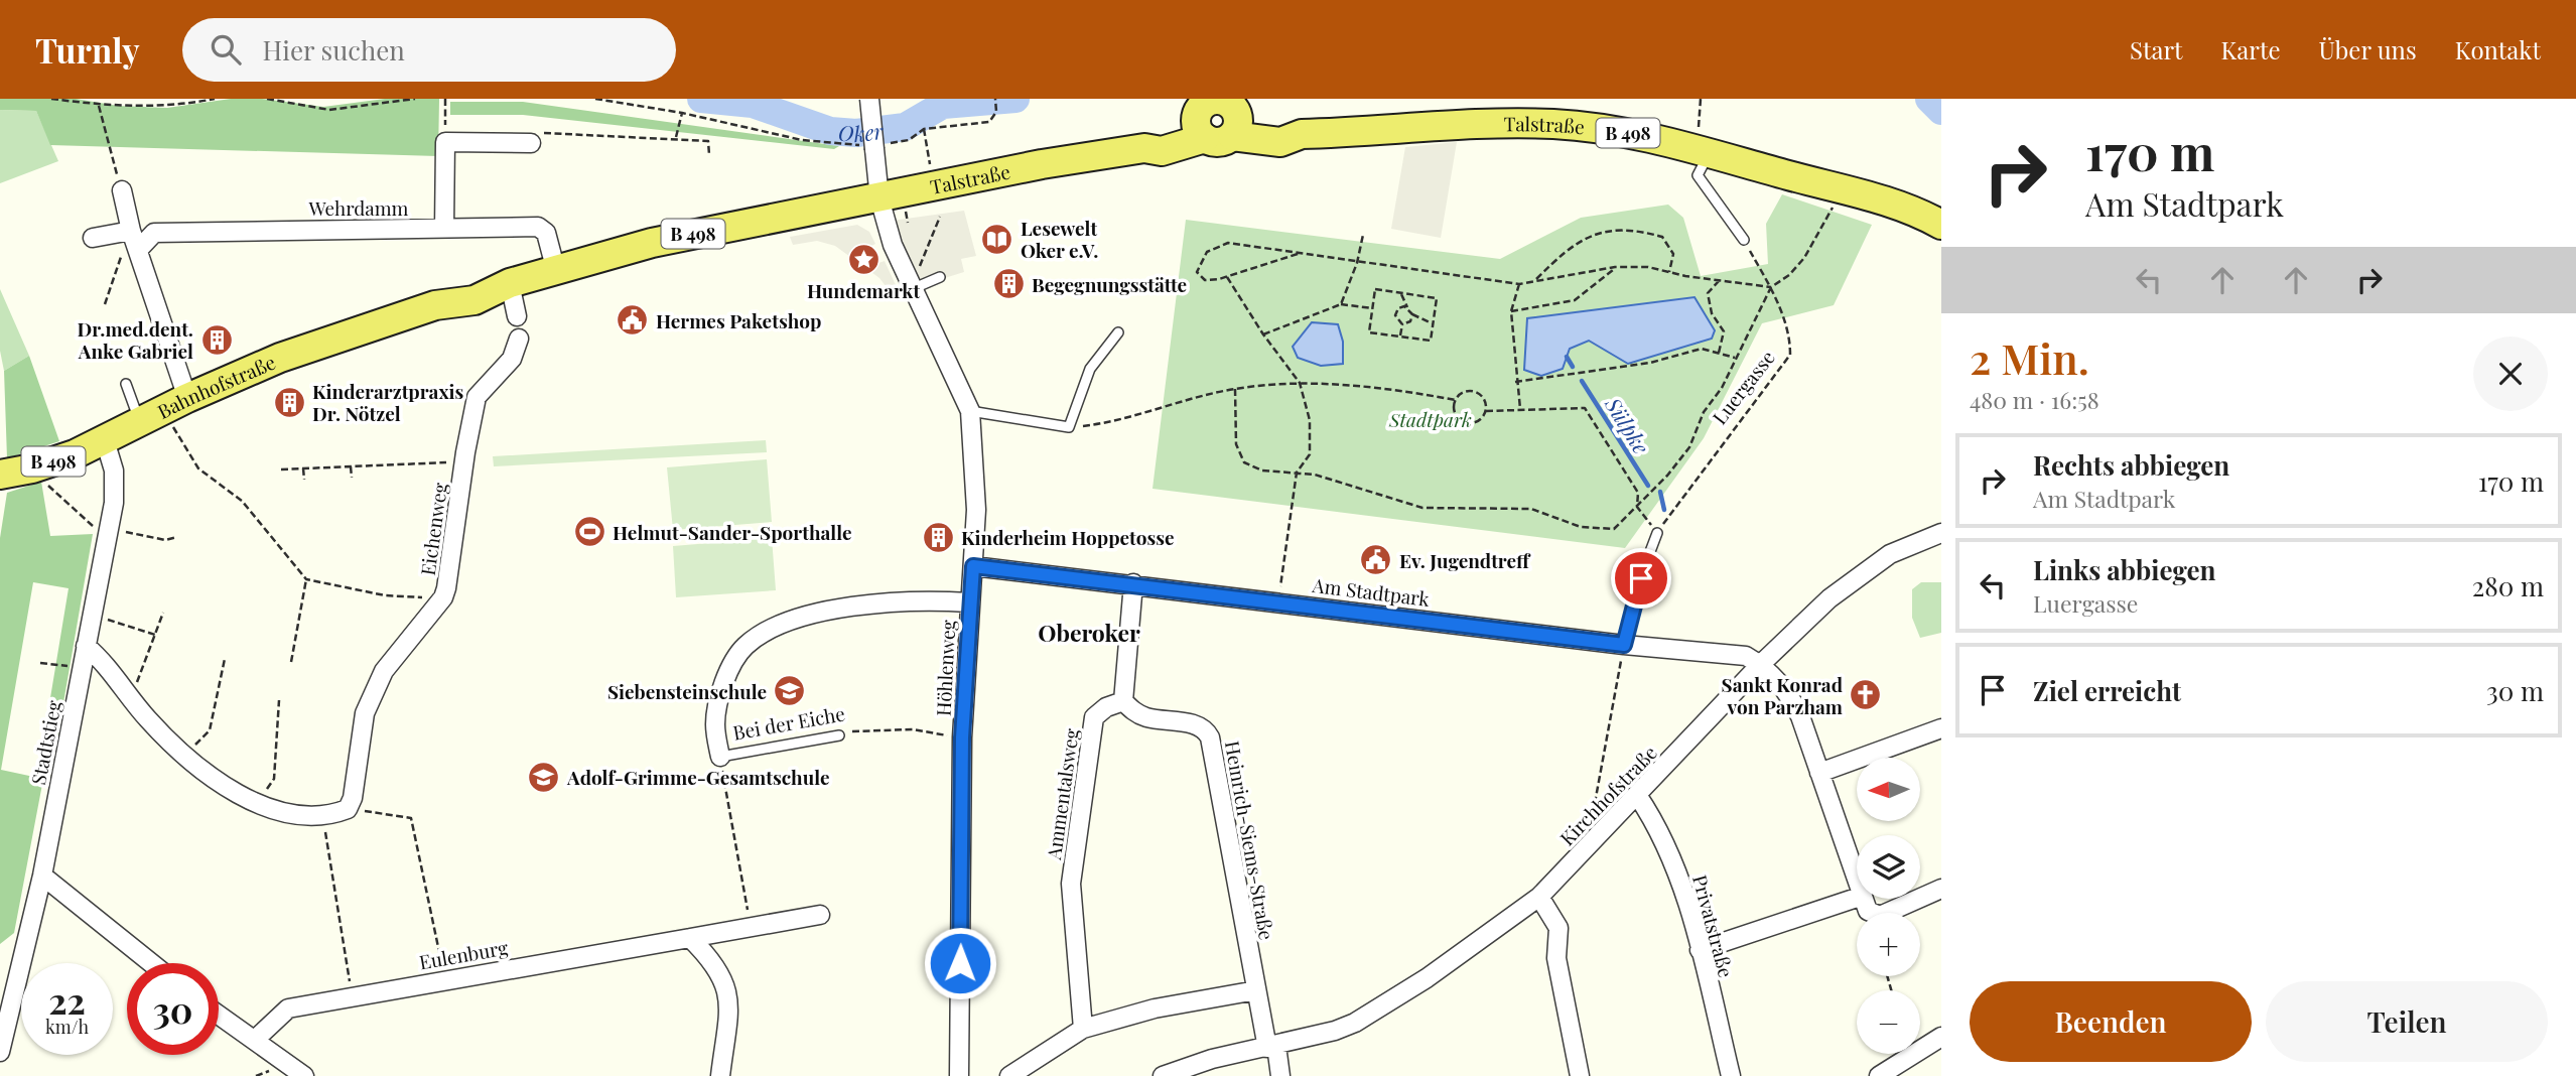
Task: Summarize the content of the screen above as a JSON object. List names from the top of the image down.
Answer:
{
  "streets": {
    "main road": ["Talstraße", "B 498", "Bahnhofstraße"],
    "street": [
      "Wehrdamm",
      "Eichenweg",
      "Am Stadtpark",
      "Höhlenweg",
      "Bei der Eiche",
      "Stadtstieg",
      "Ammentalsweg",
      "Kirchhofstraße",
      "Heinrich-Siems-Straße",
      "Privatstraße",
      "Eulenburg"
    ],
    "path": ["Luergasse"]
  },
  "crossings": [
    ["Talstraße", "Bahnhofstraße"],
    ["Talstraße", "Höhlenweg"],
    ["Wehrdamm", "Bahnhofstraße"],
    ["Bahnhofstraße", "Höhlenweg"],
    ["Bahnhofstraße", "Stadtstieg"],
    ["Am Stadtpark", "Höhlenweg"],
    ["Am Stadtpark", "Kirchhofstraße"],
    ["Höhlenweg", "Bei der Eiche"],
    ["Ammentalsweg", "Heinrich-Siems-Straße"],
    ["Kirchhofstraße", "Heinrich-Siems-Straße"],
    ["Kirchhofstraße", "Privatstraße"]
  ],
  "districts": ["Oberoker"],
  "water": ["Oker", "Sülpke"],
  "parks": ["Stadtpark"],
  "places": {
    "library": ["Lesewelt Oker e.V."],
    "place": ["Hundemarkt"],
    "building": [
      "Begegnungsstätte",
      "Dr.med.dent. Anke Gabriel",
      "Kinderarztpraxis Dr. Nötzel",
      "Kinderheim Hoppetosse"
    ],
    "public building": ["Hermes Paketshop", "Ev. Jugendtreff"],
    "sports": ["Helmut-Sander-Sporthalle"],
    "school or university": ["Siebensteinschule", "Adolf-Grimme-Gesamtschule"],
    "church": ["Sankt Konrad von Parzham"]
  },
  "north": "left",
  "page": {
    "header": "Turnly",
    "search": "Hier suchen",
    "nav": [
      "Start",
      "Karte",
      "Über uns",
      "Kontakt"
    ],
    "turn": ["170 m", "Am Stadtpark"],
    "heading": ["2 Min.", "480 m · 16:58"],
    "list": [
      {
        "name": "Rechts abbiegen",
        "note": "Am Stadtpark",
        "value": "170 m"
      },
      {
        "name": "Links abbiegen",
        "note": "Luergasse",
        "value": "280 m"
      },
      {
        "name": "Ziel erreicht",
        "value": "30 m"
      }
    ],
    "map_buttons": ["+", "−"],
    "speed": "22 km/h",
    "limit": "30",
    "buttons": ["Beenden", "Teilen"]
  }
}
